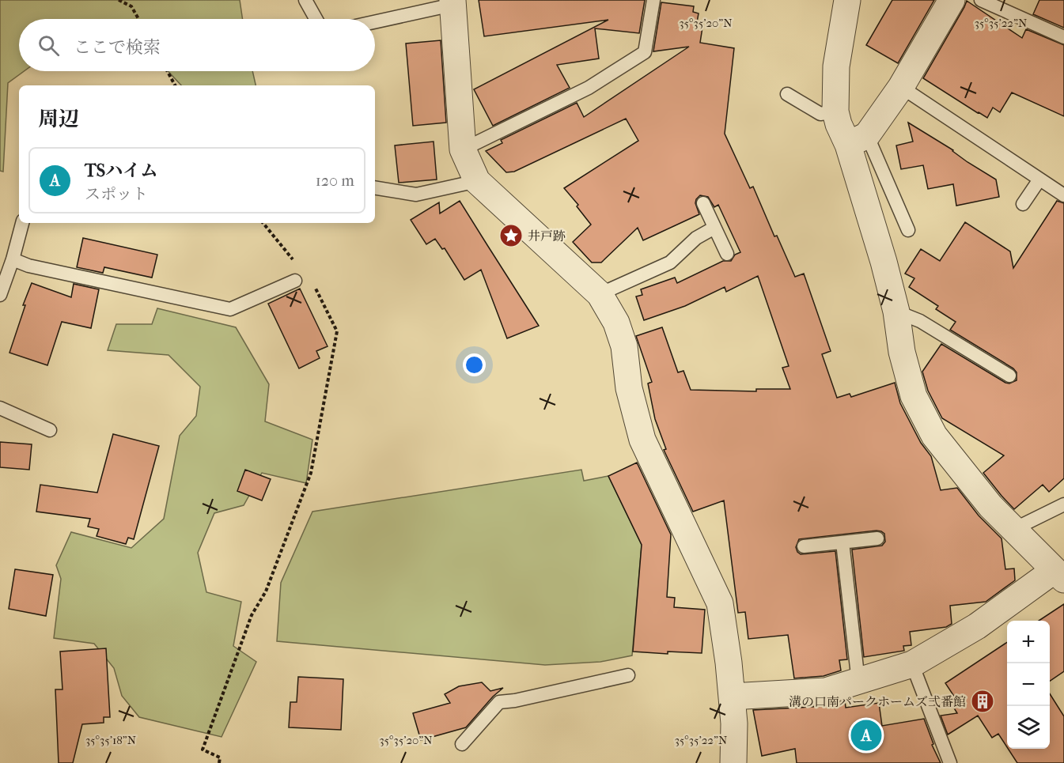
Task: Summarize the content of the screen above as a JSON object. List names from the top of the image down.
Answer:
{
  "places": {
    "place": ["井戸跡"],
    "building": ["溝の口南パークホームズ弍番館"]
  },
  "page": {
    "search": "ここで検索",
    "heading": "周辺",
    "list": [
      {
        "mark": "A",
        "name": "TSハイム",
        "note": "スポット",
        "value": "120 m"
      }
    ],
    "map_buttons": ["+", "−"],
    "pins": "A"
  },
  "coordinates": ["35°35'20\"N", "35°35'22\"N", "35°35'18\"N"]
}
